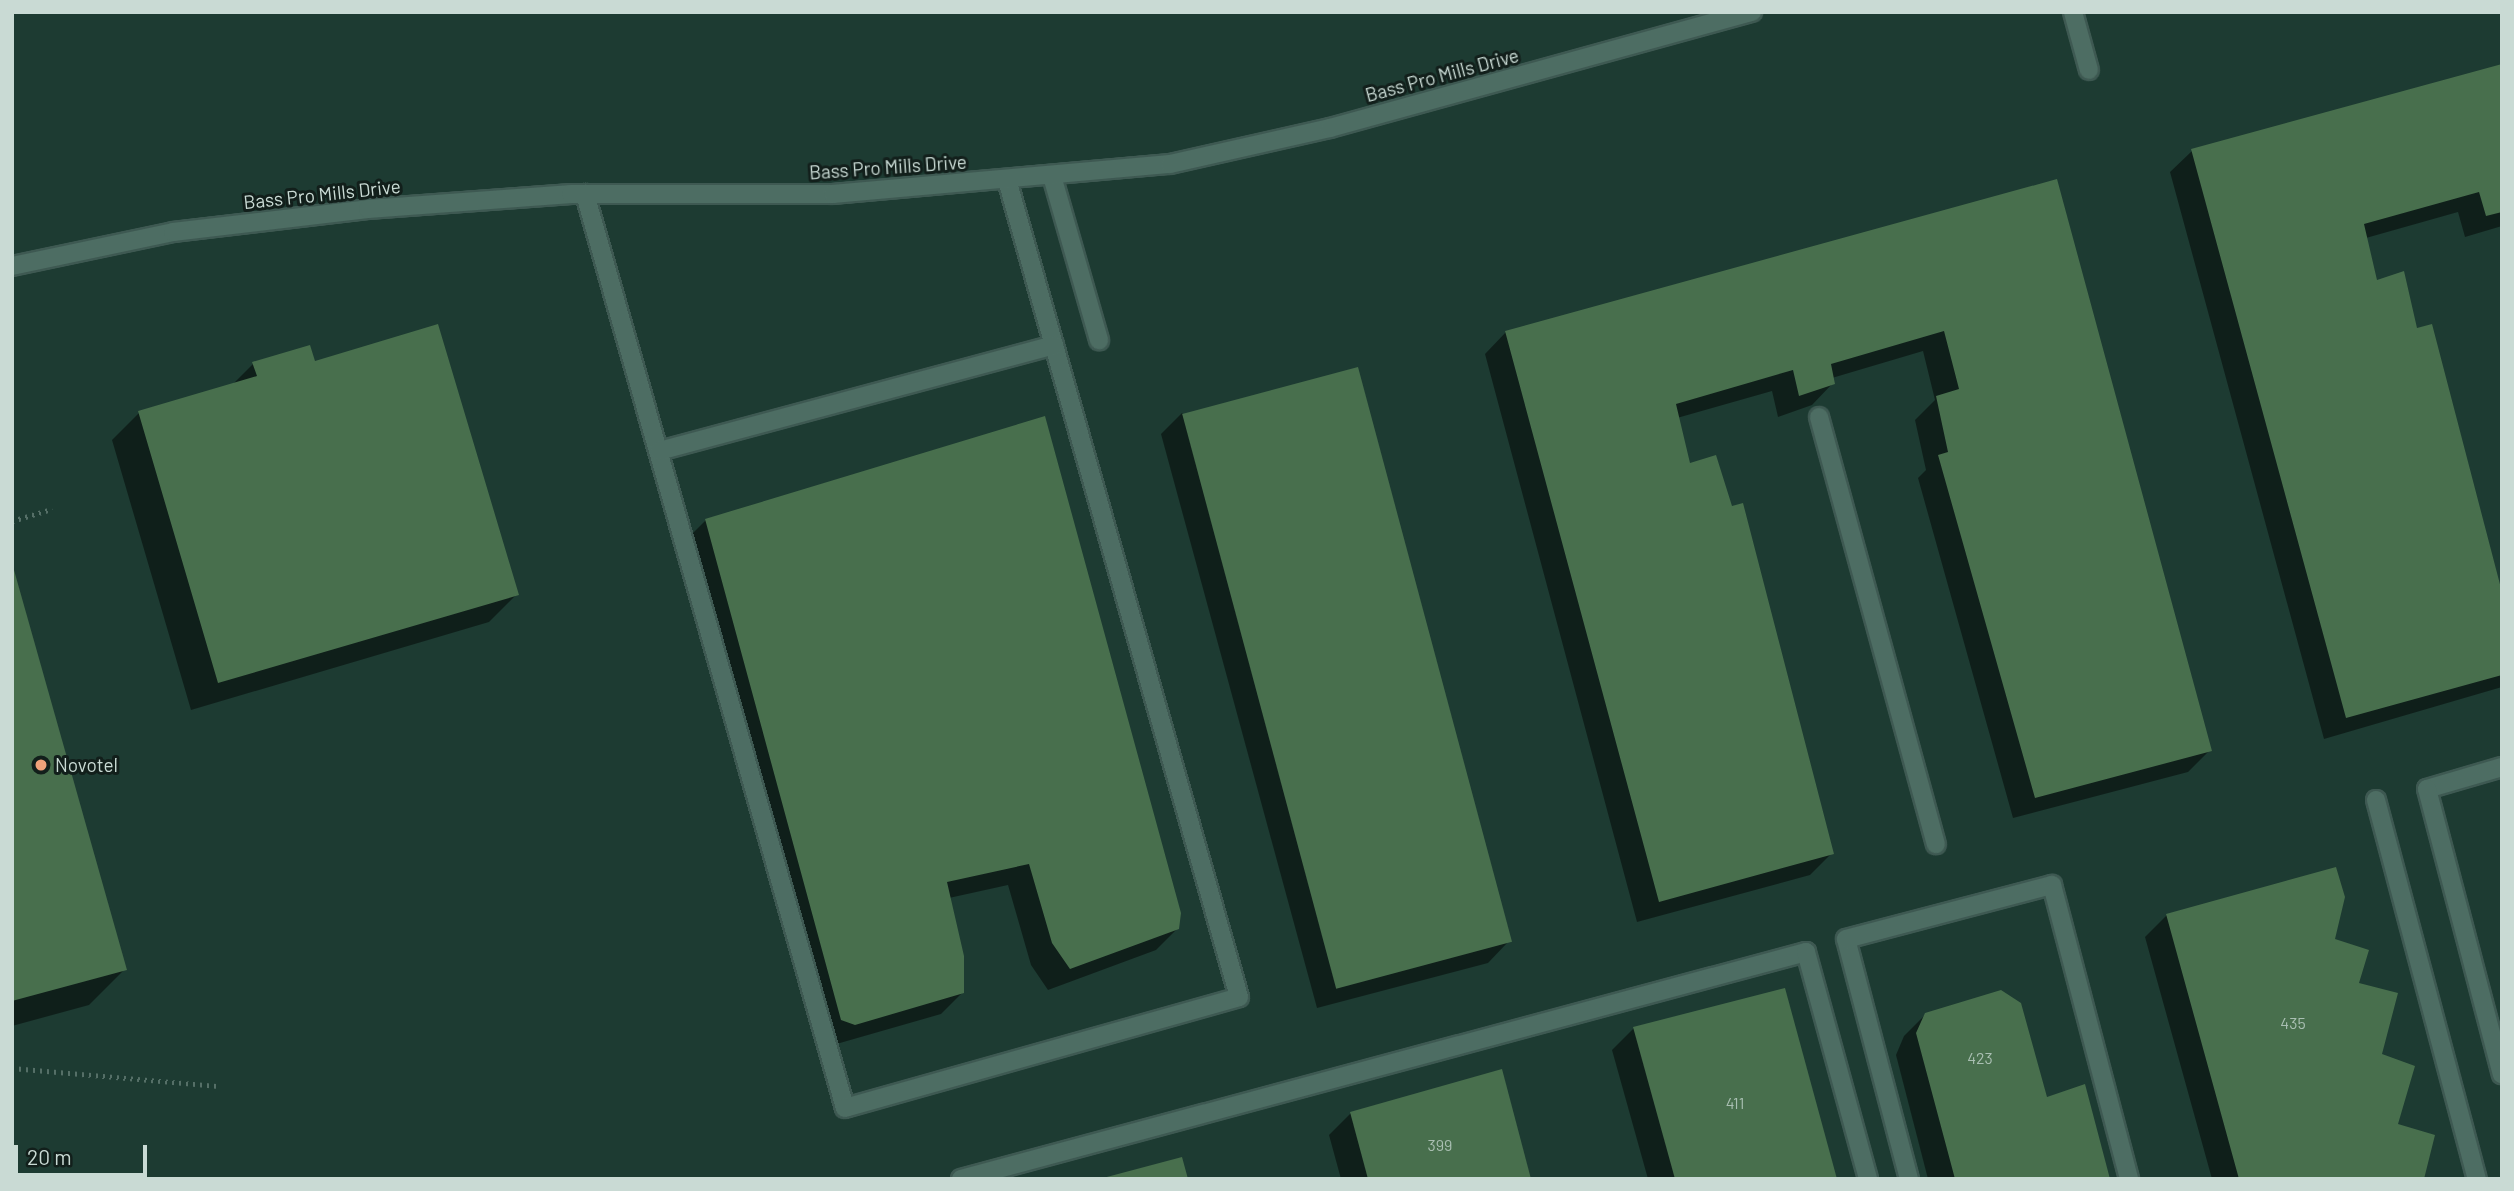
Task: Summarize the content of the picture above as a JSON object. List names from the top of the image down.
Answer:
{
  "streets": {
    "street": ["Bass Pro Mills Drive"]
  },
  "places": ["Novotel"],
  "house_numbers": [
    "435",
    "423",
    "411",
    "399"
  ],
  "scale_bar": "20 m"
}
